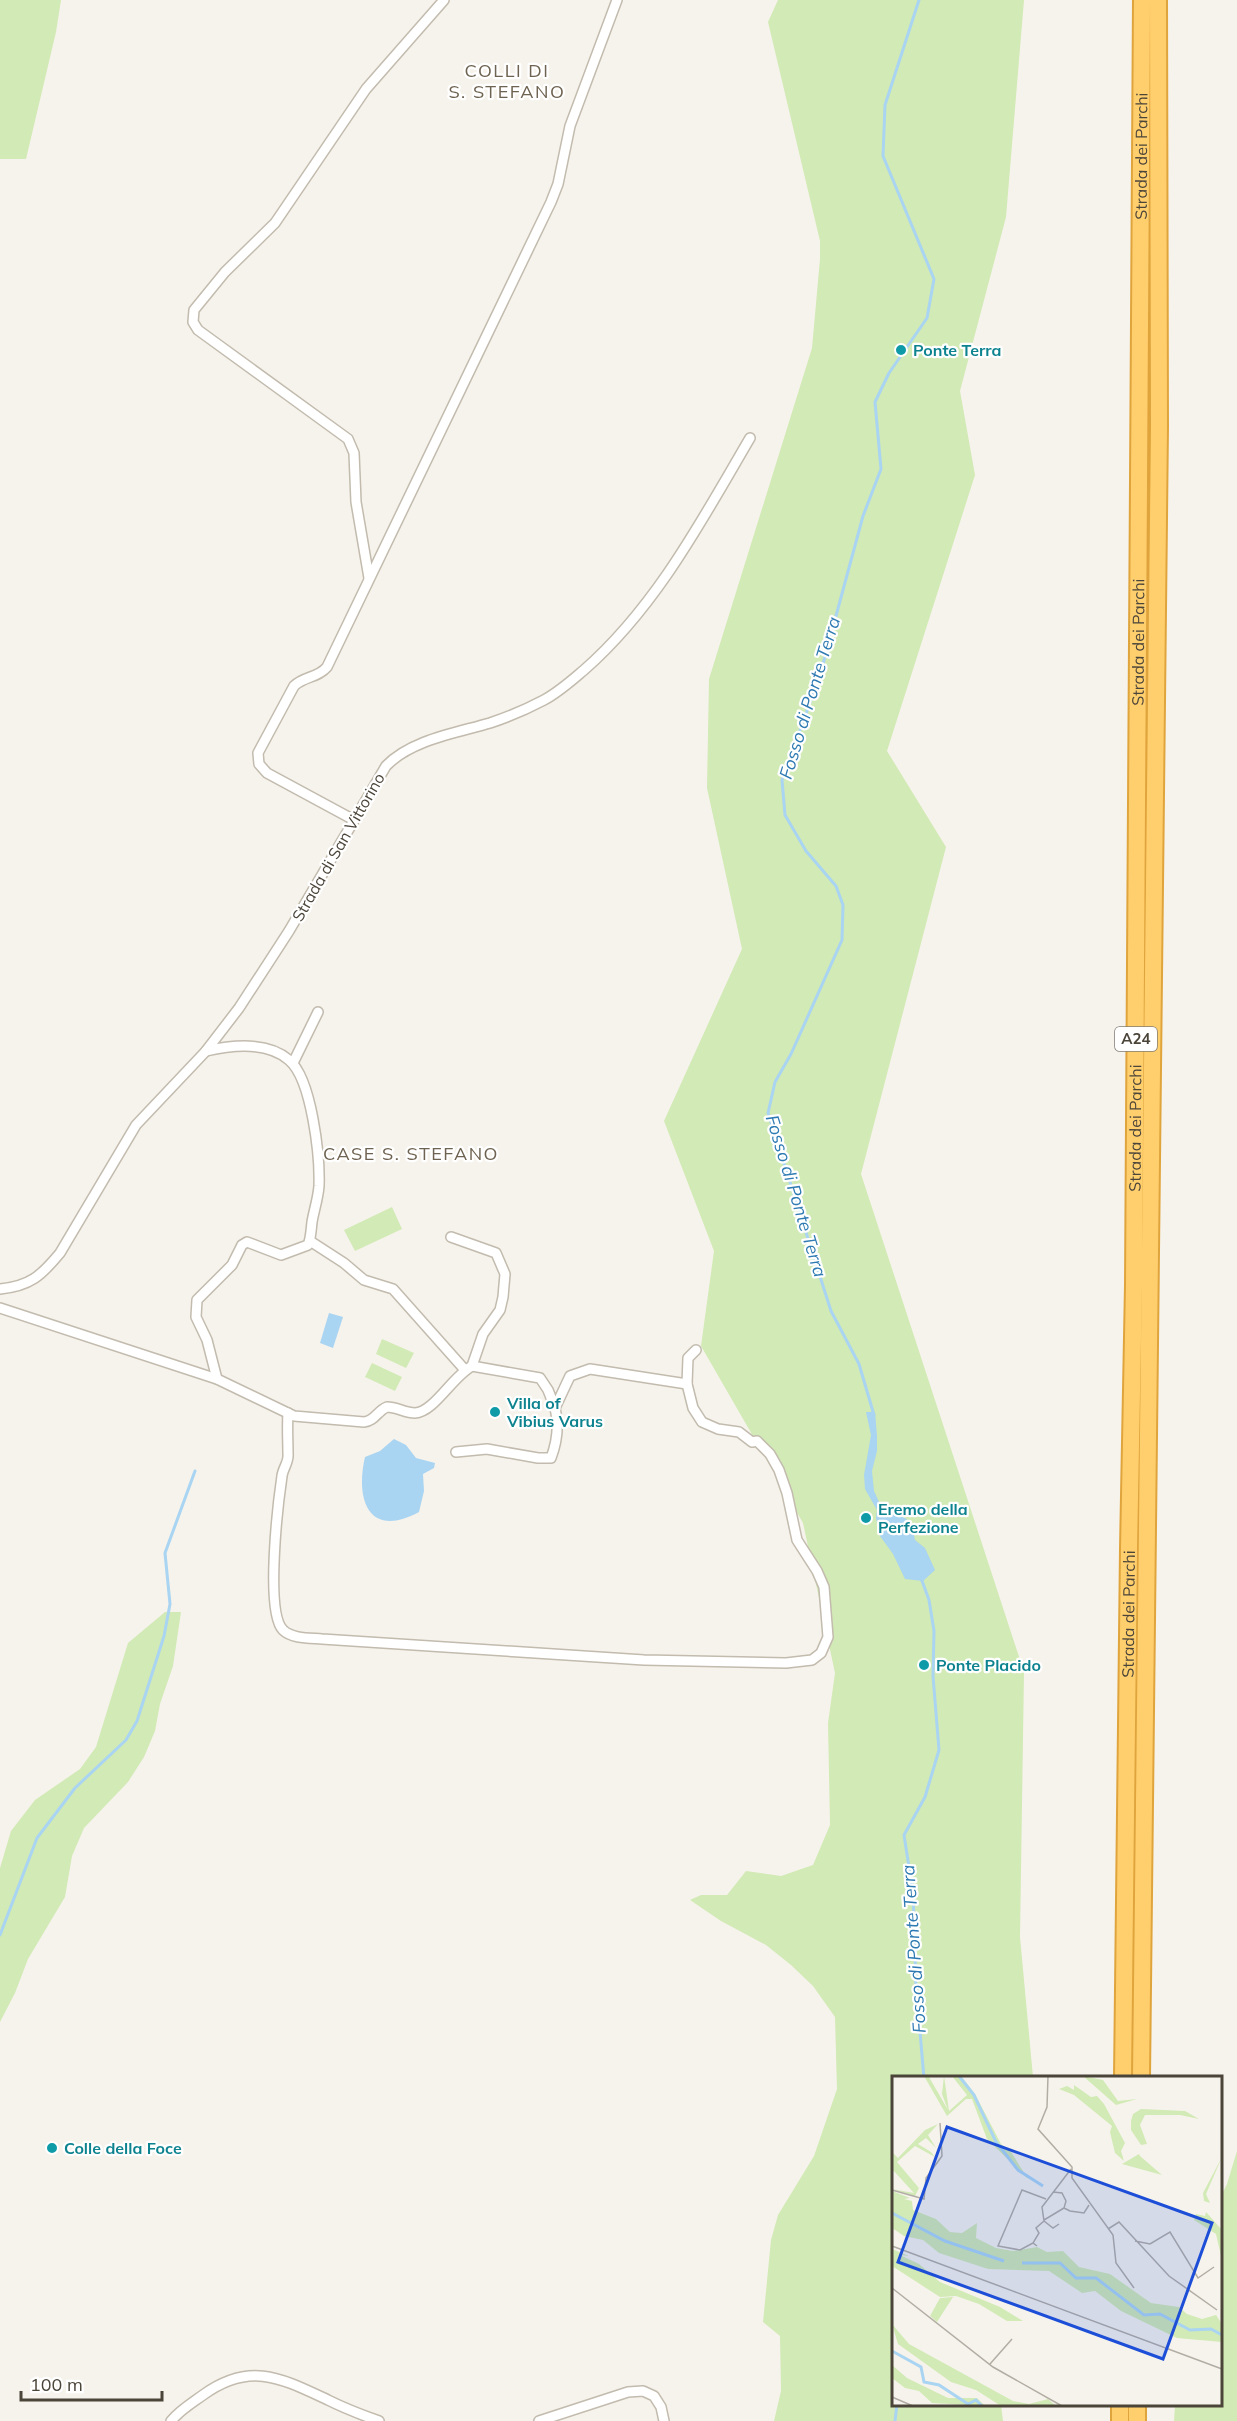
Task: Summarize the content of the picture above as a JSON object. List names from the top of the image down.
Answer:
{
  "streets": {
    "highway": ["Strada dei Parchi", "A24"],
    "street": ["Strada di San Vittorino"]
  },
  "districts": ["COLLI DI S. STEFANO", "CASE S. STEFANO"],
  "water": ["Fosso di Ponte Terra"],
  "places": [
    "Ponte Terra",
    "Villa of Vibius Varus",
    "Eremo della Perfezione",
    "Ponte Placido",
    "Colle della Foce"
  ],
  "scale_bar": "100 m"
}
